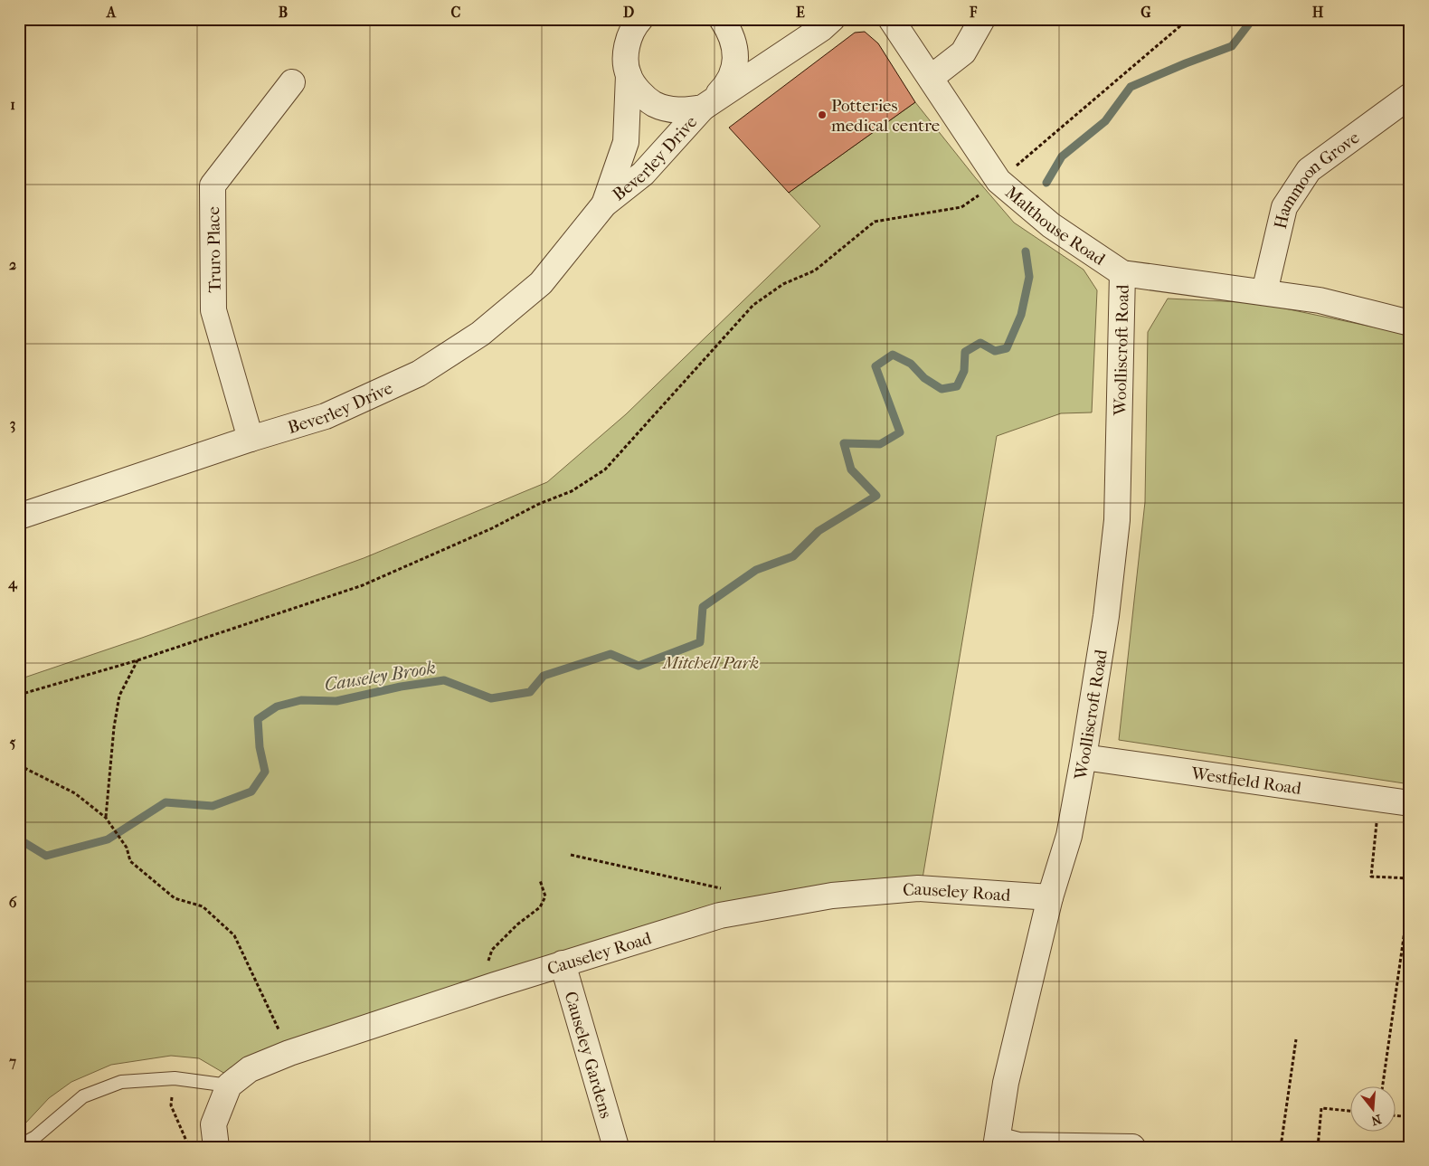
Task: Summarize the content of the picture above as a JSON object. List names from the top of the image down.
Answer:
{
  "streets": {
    "street": [
      "Beverley Drive",
      "Hammoon Grove",
      "Malthouse Road",
      "Truro Place",
      "Woolliscroft Road",
      "Westfield Road",
      "Causeley Road",
      "Causeley Gardens"
    ]
  },
  "crossings": [
    ["Beverley Drive", "Truro Place"],
    ["Hammoon Grove", "Malthouse Road"],
    ["Malthouse Road", "Woolliscroft Road"],
    ["Woolliscroft Road", "Westfield Road"],
    ["Woolliscroft Road", "Causeley Road"],
    ["Causeley Road", "Causeley Gardens"]
  ],
  "water": ["Causeley Brook"],
  "parks": ["Mitchell Park"],
  "places": ["Potteries medical centre"],
  "north": "bottom",
  "grid": {
    "columns": [
      "A",
      "B",
      "C",
      "D",
      "E",
      "F",
      "G",
      "H"
    ],
    "rows": [
      "1",
      "2",
      "3",
      "4",
      "5",
      "6",
      "7"
    ]
  }
}
